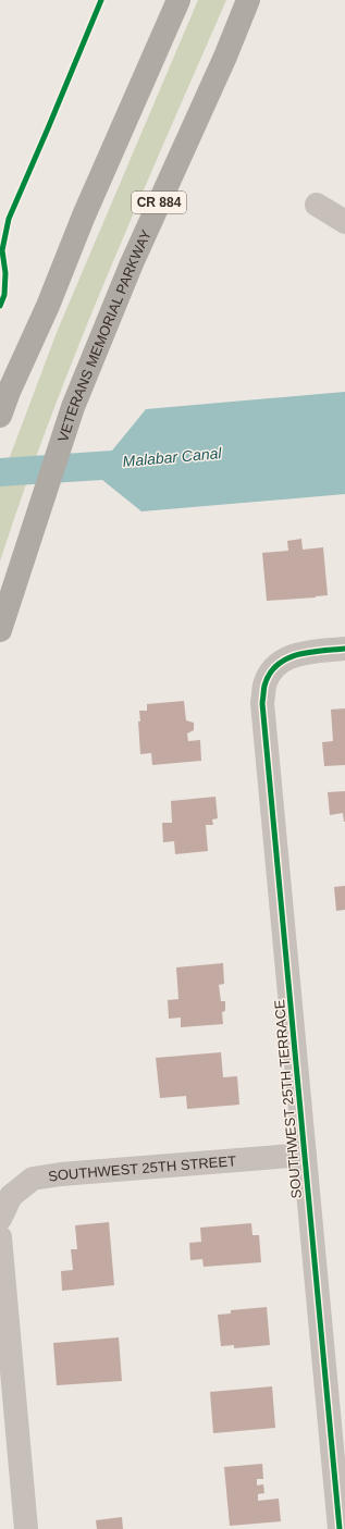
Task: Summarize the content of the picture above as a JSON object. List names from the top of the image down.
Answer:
{
  "streets": {
    "highway": ["CR 884", "VETERANS MEMORIAL PARKWAY"],
    "street": ["SOUTHWEST 25TH TERRACE", "SOUTHWEST 25TH STREET"]
  },
  "crossings": [
    ["SOUTHWEST 25TH TERRACE", "SOUTHWEST 25TH STREET"]
  ],
  "water": ["Malabar Canal"]
}
